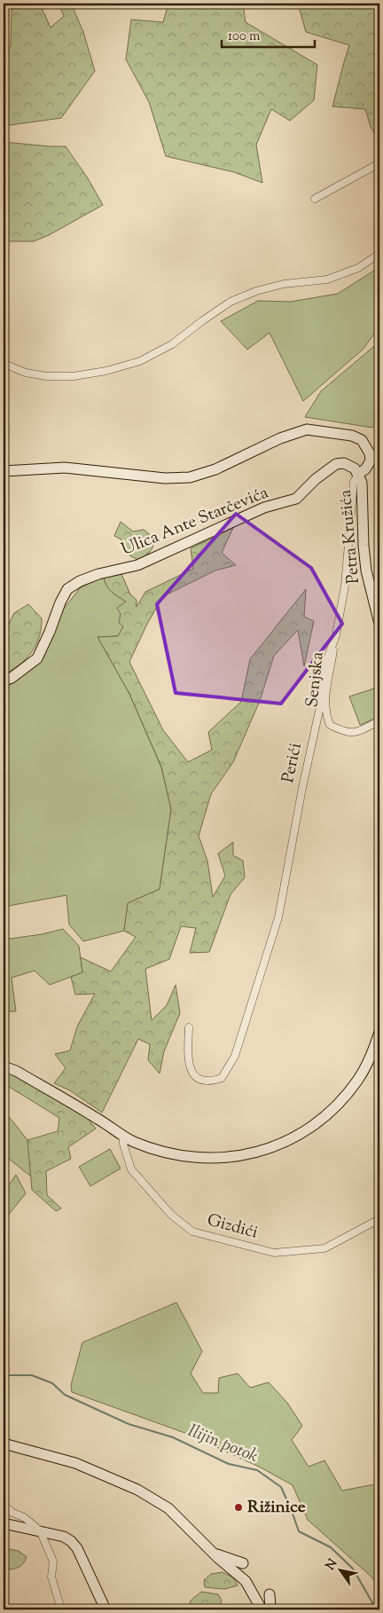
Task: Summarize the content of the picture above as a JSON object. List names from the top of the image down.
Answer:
{
  "streets": {
    "street": [
      "Ulica Ante Starčevića",
      "Petra Kružića",
      "Senjska",
      "Perići",
      "Gizdići"
    ]
  },
  "crossings": [
    ["Ulica Ante Starčevića", "Petra Kružića"],
    ["Ulica Ante Starčevića", "Perići"],
    ["Petra Kružića", "Perići"],
    ["Senjska", "Perići"]
  ],
  "water": ["Ilijin potok"],
  "places": ["Rižinice"],
  "scale_bar": "100 m",
  "north": "top left"
}
